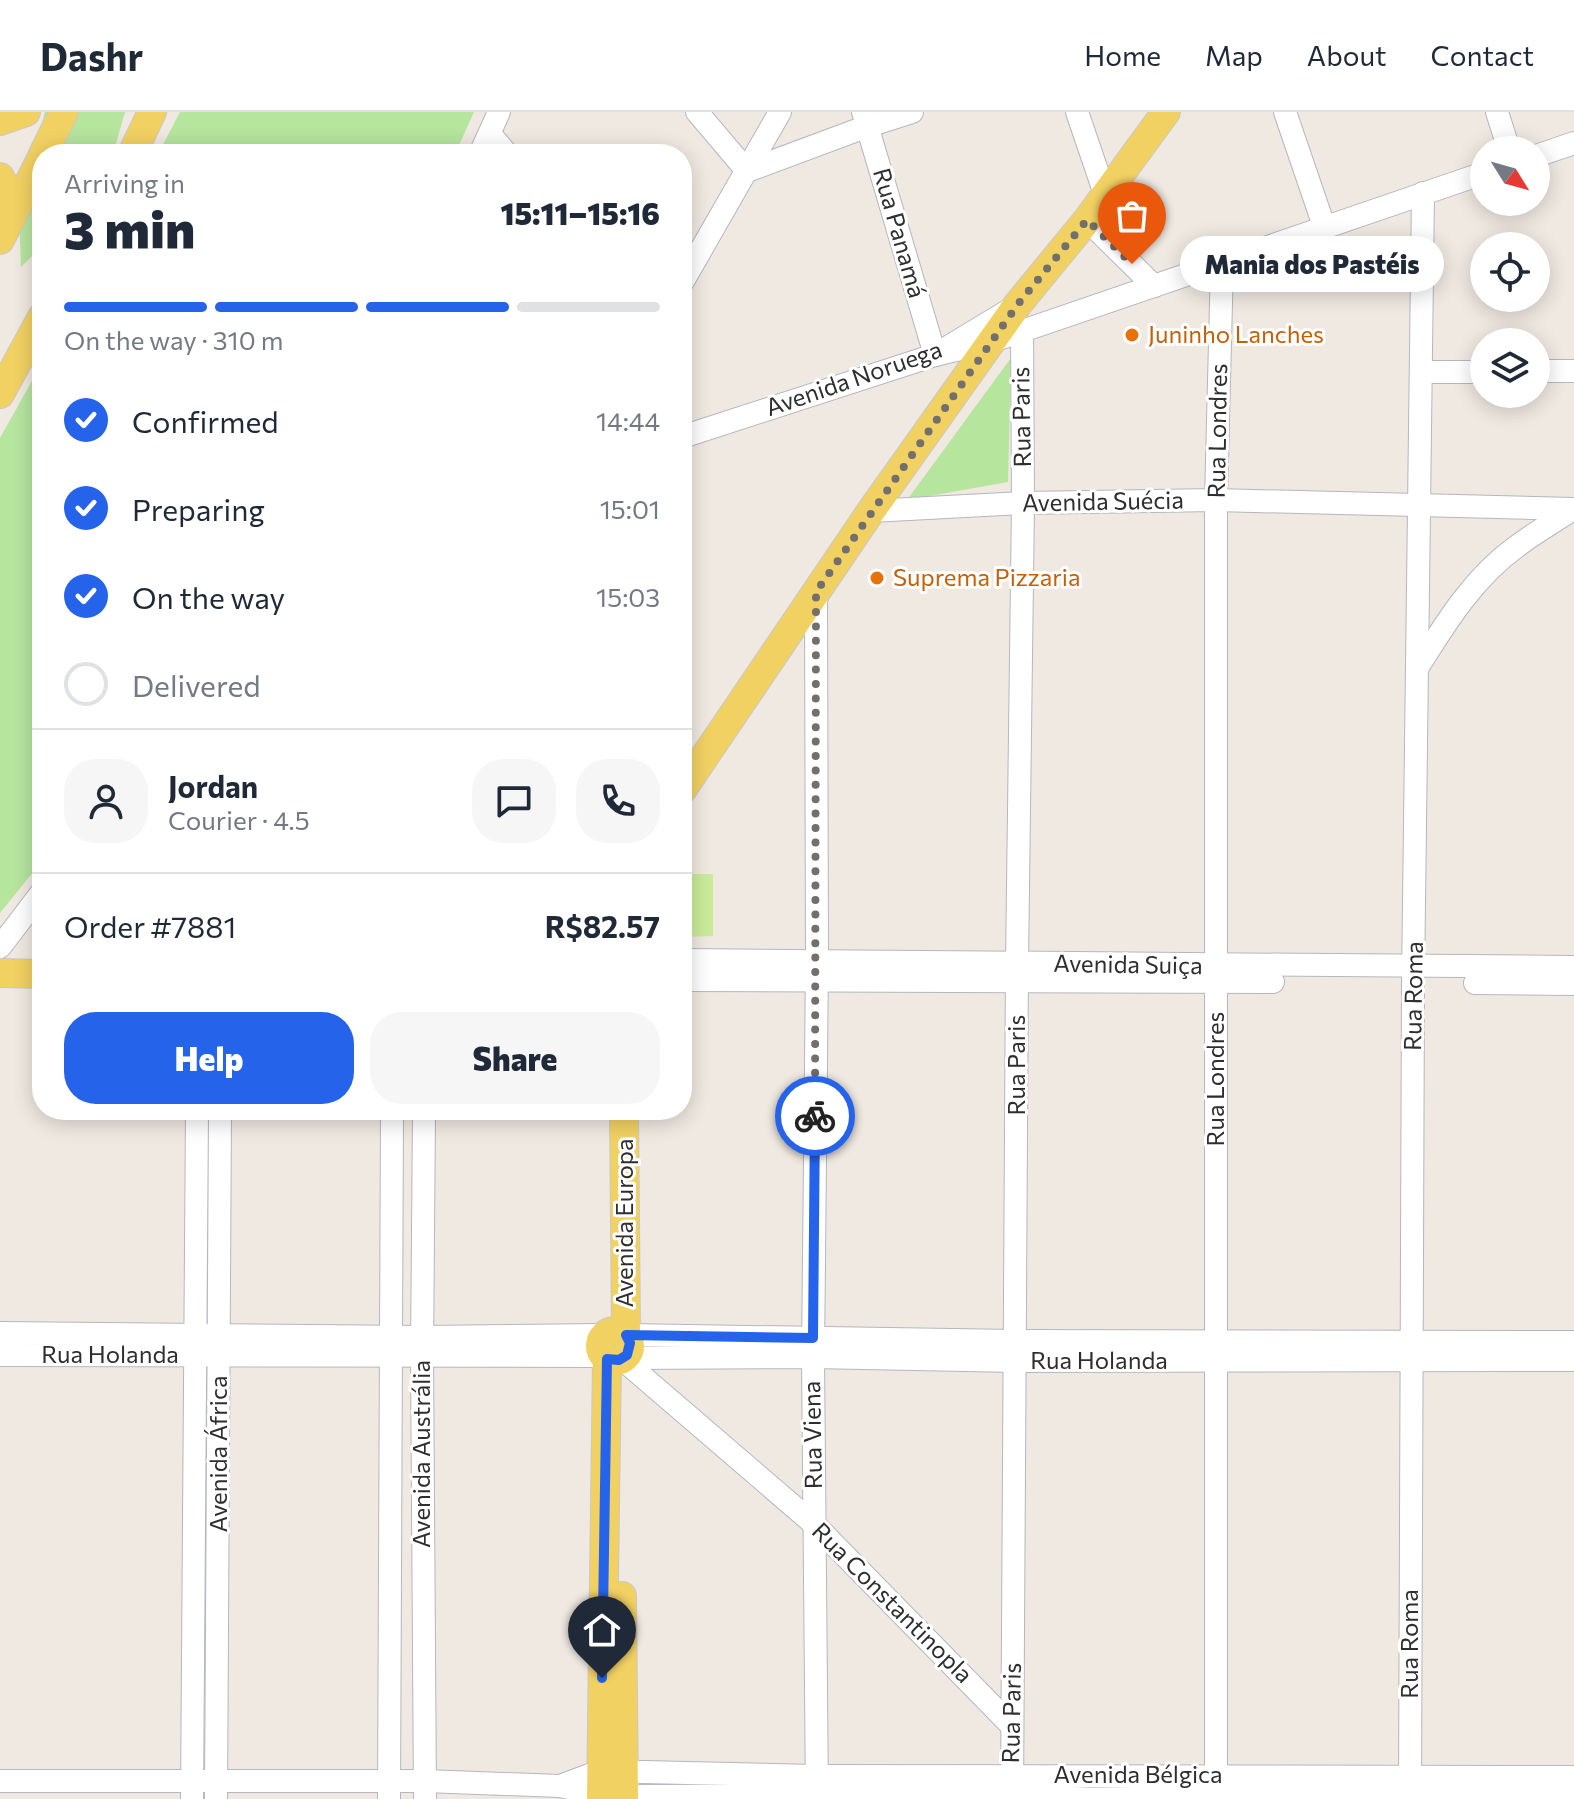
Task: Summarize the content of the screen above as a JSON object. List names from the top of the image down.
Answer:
{
  "streets": {
    "main road": ["Avenida Europa"],
    "street": [
      "Rua Panamá",
      "Avenida Noruega",
      "Rua Paris",
      "Rua Londres",
      "Avenida Suécia",
      "Avenida Suiça",
      "Rua Roma",
      "Rua Holanda",
      "Rua Viena",
      "Avenida África",
      "Avenida Austrália",
      "Rua Constantinopla",
      "Avenida Bélgica"
    ]
  },
  "crossings": [
    ["Rua Panamá", "Avenida Noruega"],
    ["Avenida Noruega", "Rua Paris"],
    ["Rua Paris", "Avenida Suécia"],
    ["Rua Paris", "Avenida Suiça"],
    ["Rua Paris", "Rua Holanda"],
    ["Rua Paris", "Rua Constantinopla"],
    ["Rua Paris", "Avenida Bélgica"],
    ["Rua Londres", "Avenida Suécia"],
    ["Rua Londres", "Avenida Suiça"],
    ["Rua Londres", "Rua Holanda"],
    ["Rua Londres", "Avenida Bélgica"],
    ["Avenida Suécia", "Rua Roma"],
    ["Avenida Suiça", "Rua Roma"],
    ["Avenida Suiça", "Rua Viena"],
    ["Rua Roma", "Rua Holanda"],
    ["Rua Roma", "Avenida Bélgica"],
    ["Avenida Europa", "Rua Holanda"],
    ["Avenida Europa", "Rua Constantinopla"],
    ["Avenida Europa", "Avenida Bélgica"],
    ["Rua Holanda", "Rua Viena"],
    ["Rua Holanda", "Avenida África"],
    ["Rua Holanda", "Avenida Austrália"],
    ["Rua Holanda", "Rua Constantinopla"],
    ["Rua Viena", "Rua Constantinopla"],
    ["Rua Viena", "Avenida Bélgica"],
    ["Avenida África", "Avenida Bélgica"],
    ["Avenida Austrália", "Avenida Bélgica"]
  ],
  "places": ["Mania dos Pastéis", "Juninho Lanches", "Suprema Pizzaria"],
  "north": "bottom right",
  "page": {
    "header": "Dashr",
    "nav": [
      "Home",
      "Map",
      "About",
      "Contact"
    ],
    "heading": ["3 min", "Arriving in", "15:11–15:16"],
    "panel": [
      "Jordan",
      "Courier · 4.5",
      "Order #7881",
      "R$82.57"
    ],
    "bubble": "Mania dos Pastéis",
    "bar": "On the way · 310 m",
    "list": [
      ["Confirmed", "14:44"],
      ["Preparing", "15:01"],
      ["On the way", "15:03"],
      "Delivered"
    ],
    "buttons": ["Help", "Share"]
  }
}
